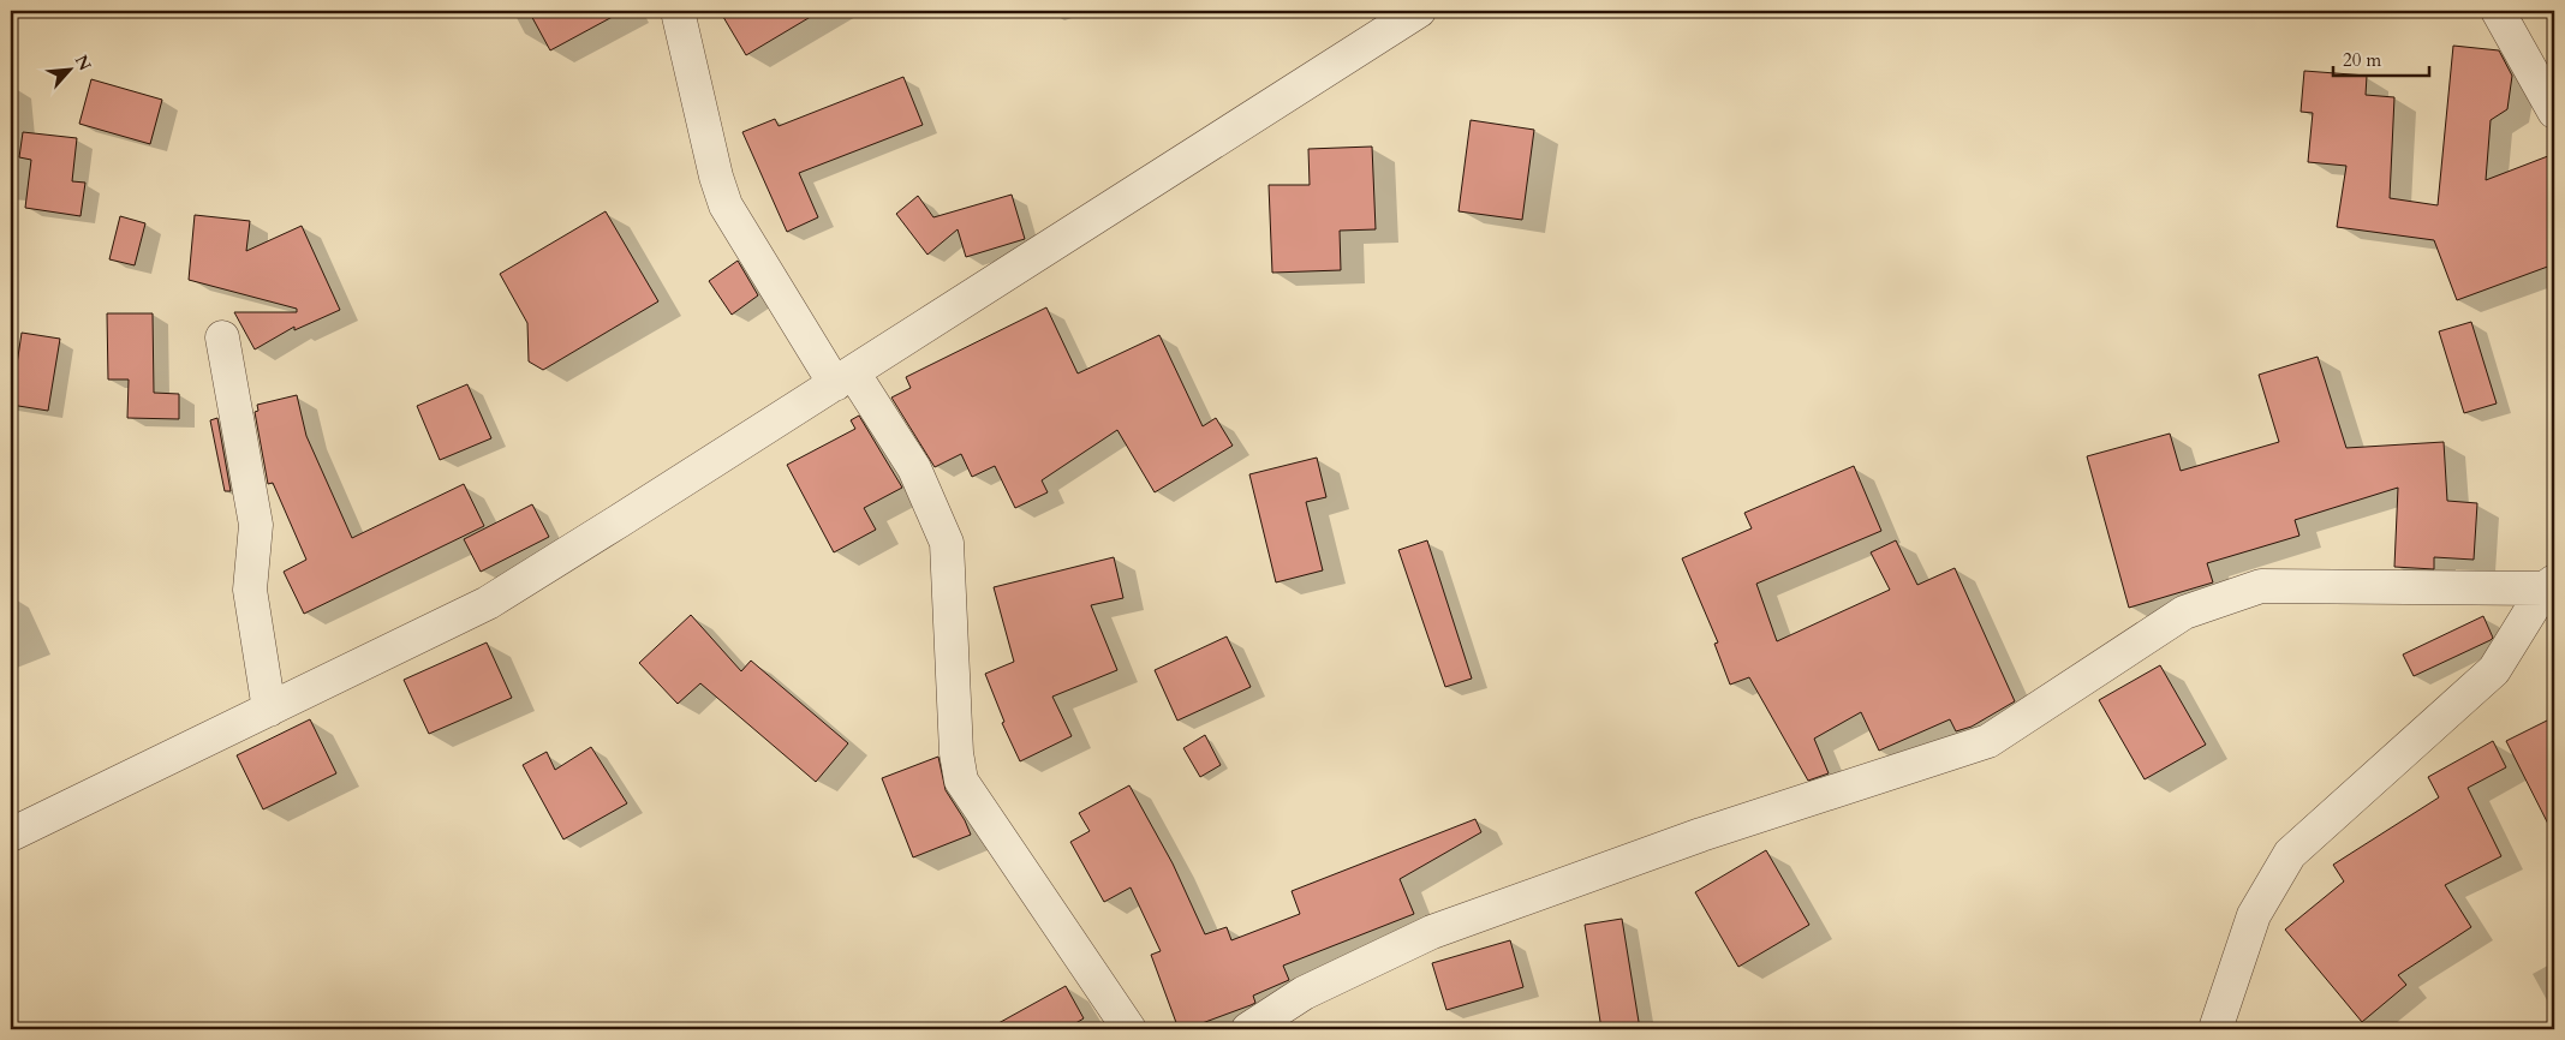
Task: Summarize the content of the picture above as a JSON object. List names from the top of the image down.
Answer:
{
  "scale_bar": "20 m",
  "north": "top right"
}
